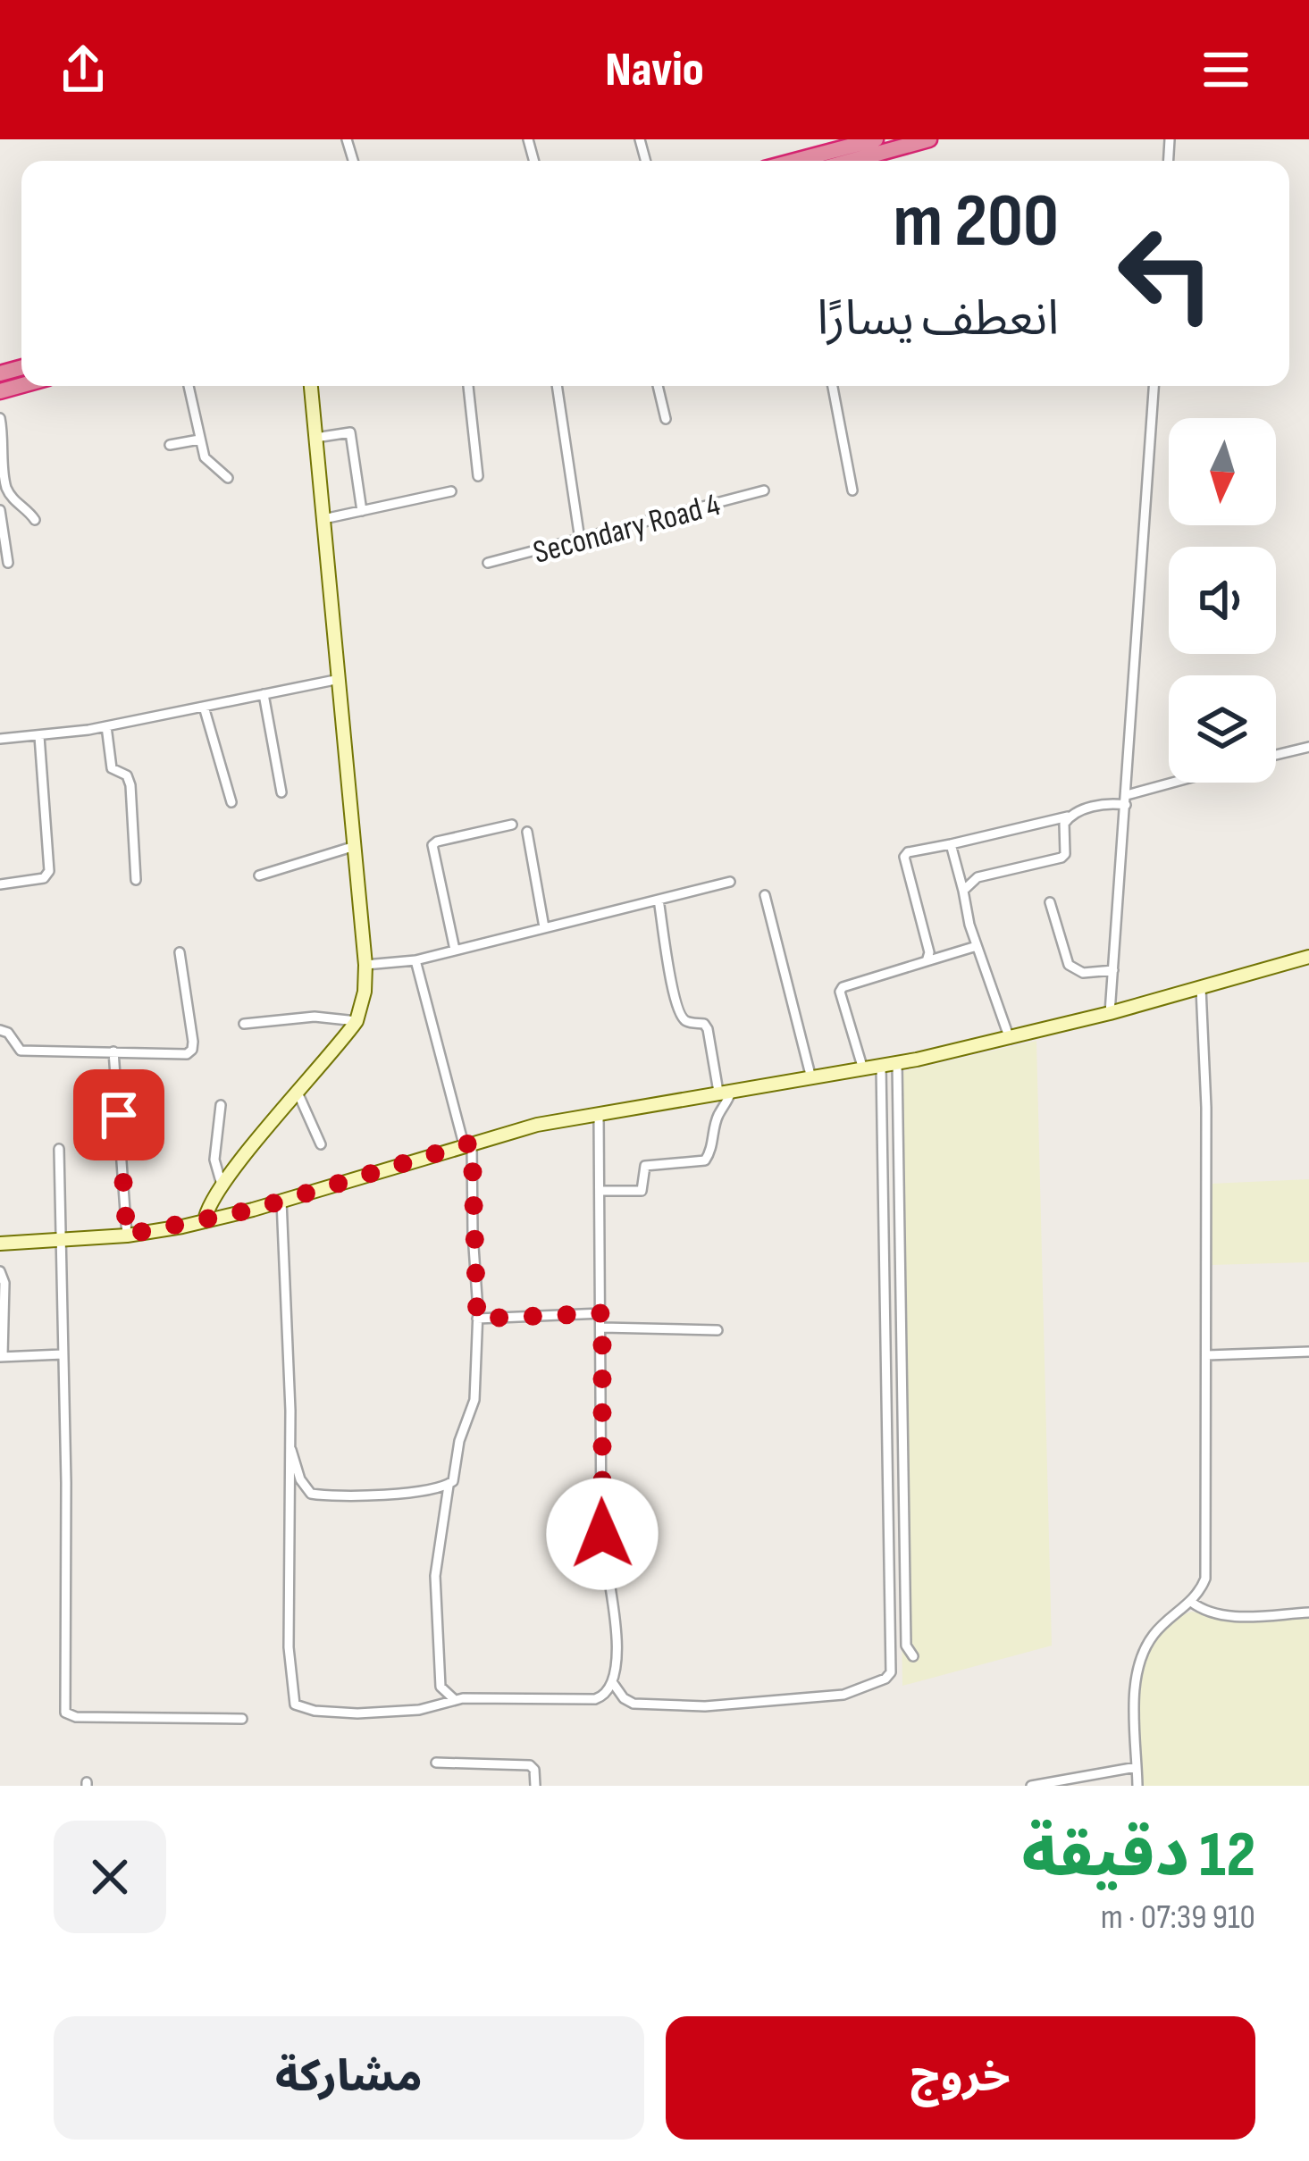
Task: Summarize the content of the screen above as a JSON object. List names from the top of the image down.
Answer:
{
  "streets": {
    "street": ["Secondary Road 4"]
  },
  "north": "bottom",
  "page": {
    "header": "Navio",
    "turn": ["200 m", "انعطف يسارًا"],
    "heading": ["12 دقيقة", "910 m · 07:39"],
    "buttons": ["خروج", "مشاركة"]
  }
}
